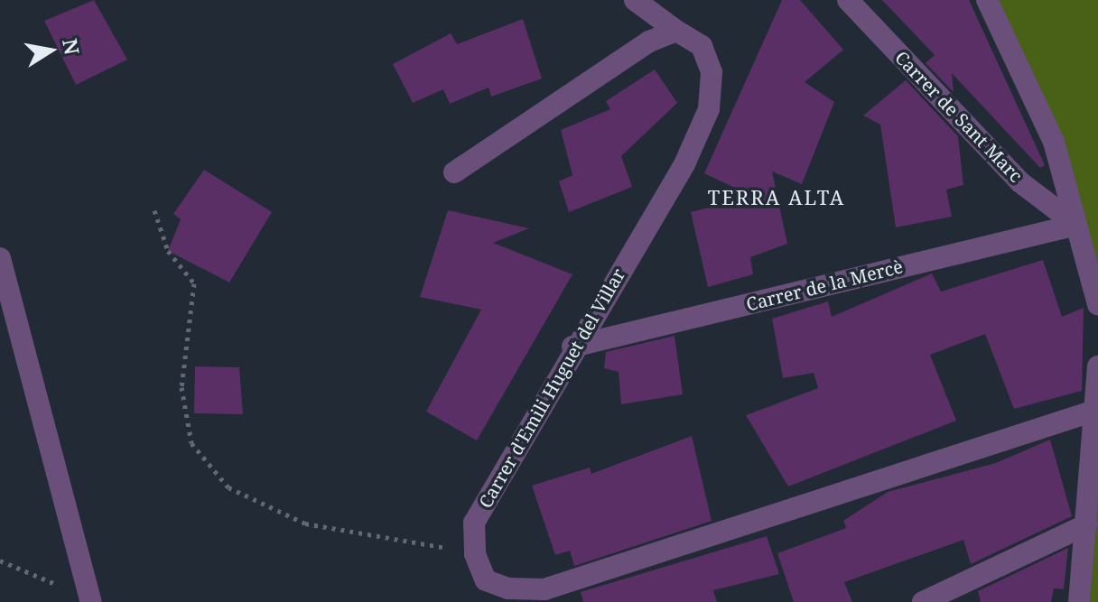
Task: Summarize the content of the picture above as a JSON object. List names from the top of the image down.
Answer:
{
  "streets": {
    "street": ["Carrer de Sant Marc", "Carrer de la Mercè", "Carrer d'Emili Huguet del Villar"]
  },
  "crossings": [
    ["Carrer de Sant Marc", "Carrer de la Mercè"],
    ["Carrer de la Mercè", "Carrer d'Emili Huguet del Villar"]
  ],
  "districts": ["TERRA ALTA"],
  "north": "right"
}
